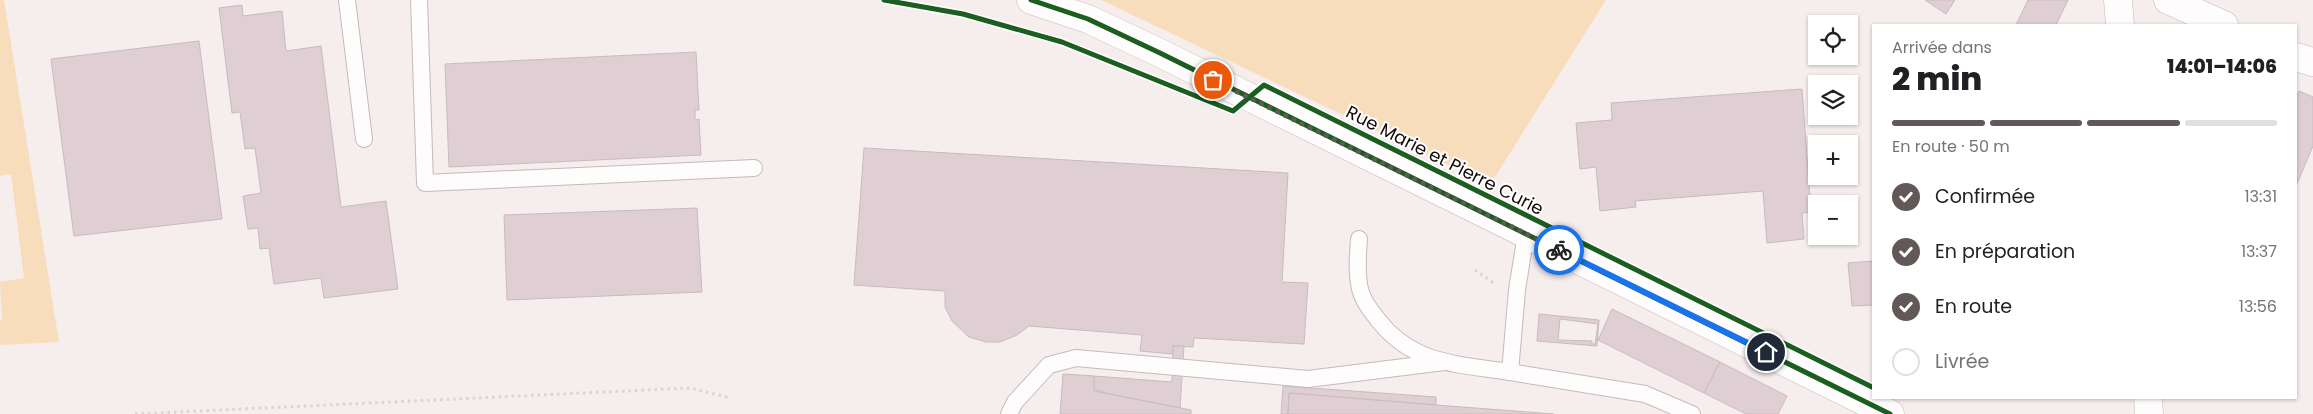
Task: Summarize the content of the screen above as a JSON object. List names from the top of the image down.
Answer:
{
  "streets": {
    "street": ["Rue Marie et Pierre Curie"]
  },
  "page": {
    "map_buttons": ["+", "−"],
    "heading": ["2 min", "Arrivée dans", "14:01–14:06"],
    "bar": "En route · 50 m",
    "list": [
      ["Confirmée", "13:31"],
      ["En préparation", "13:37"],
      ["En route", "13:56"],
      "Livrée"
    ]
  }
}
